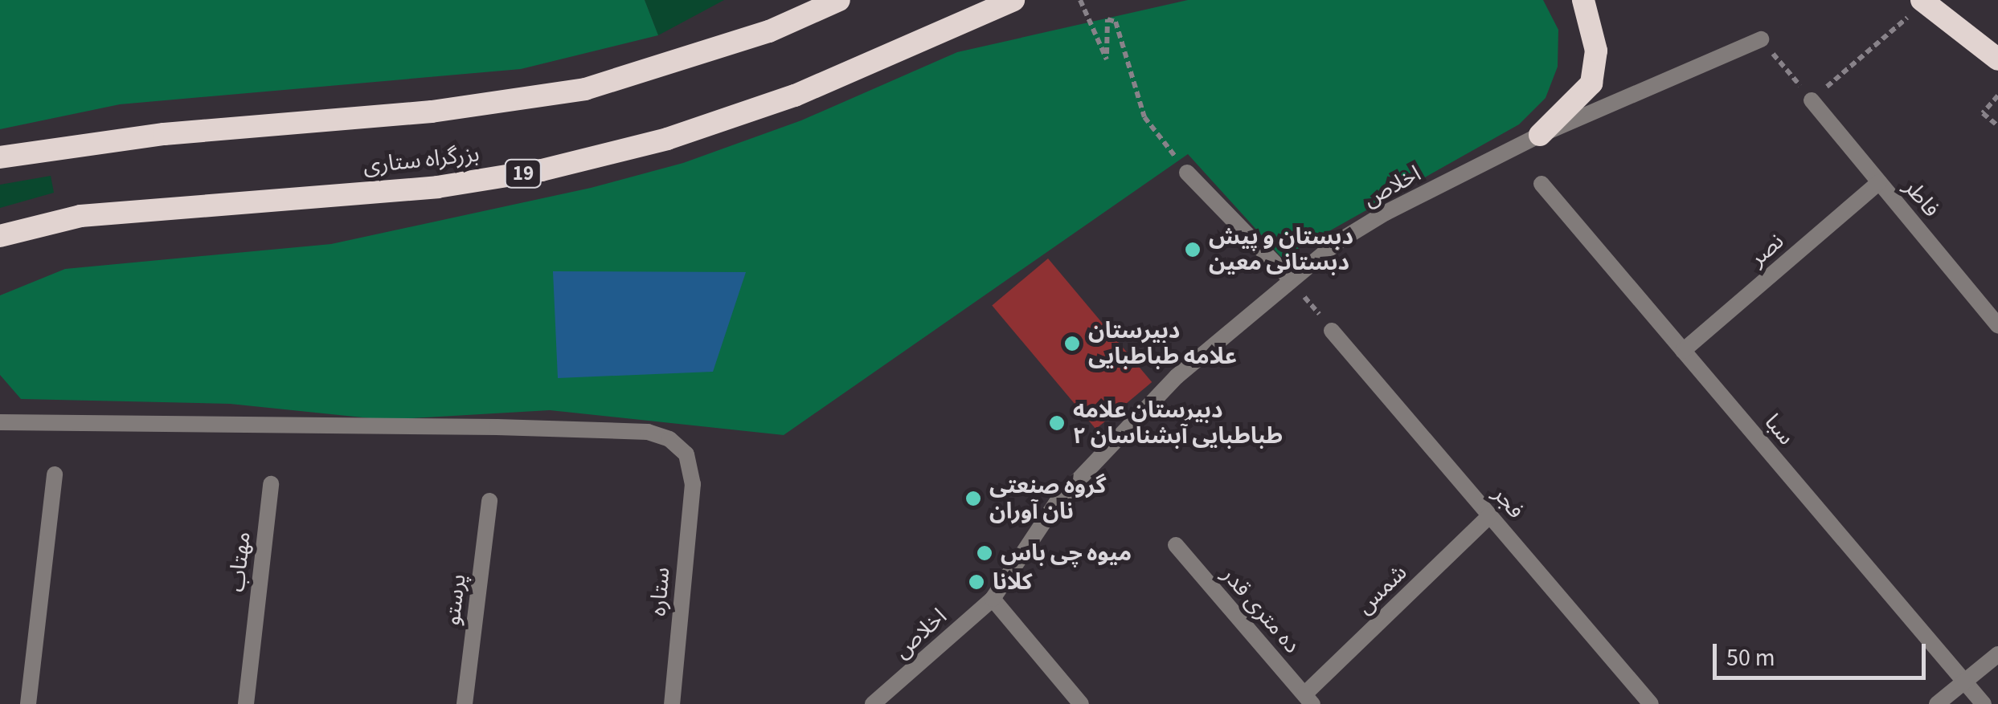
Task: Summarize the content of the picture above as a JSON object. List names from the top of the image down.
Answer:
{
  "streets": {
    "highway": ["بزرگراه ستاری", "19"],
    "street": [
      "اخلاص",
      "فاطر",
      "نصر",
      "سبا",
      "فجر",
      "مهتاب",
      "شمس",
      "ستاره",
      "پرستو",
      "ده متری قدر"
    ]
  },
  "crossings": [
    ["فاطر", "نصر"],
    ["نصر", "سبا"],
    ["فجر", "شمس"],
    ["شمس", "ده متری قدر"]
  ],
  "places": [
    "دبستان و پیش دبستانی معین",
    "دبیرستان علامه طباطبایی",
    "دبیرستان علامه طباطبایی آبشناسان ۲",
    "گروه صنعتی نان آوران",
    "میوه چی باس",
    "کلانا"
  ],
  "scale_bar": "50 m"
}
